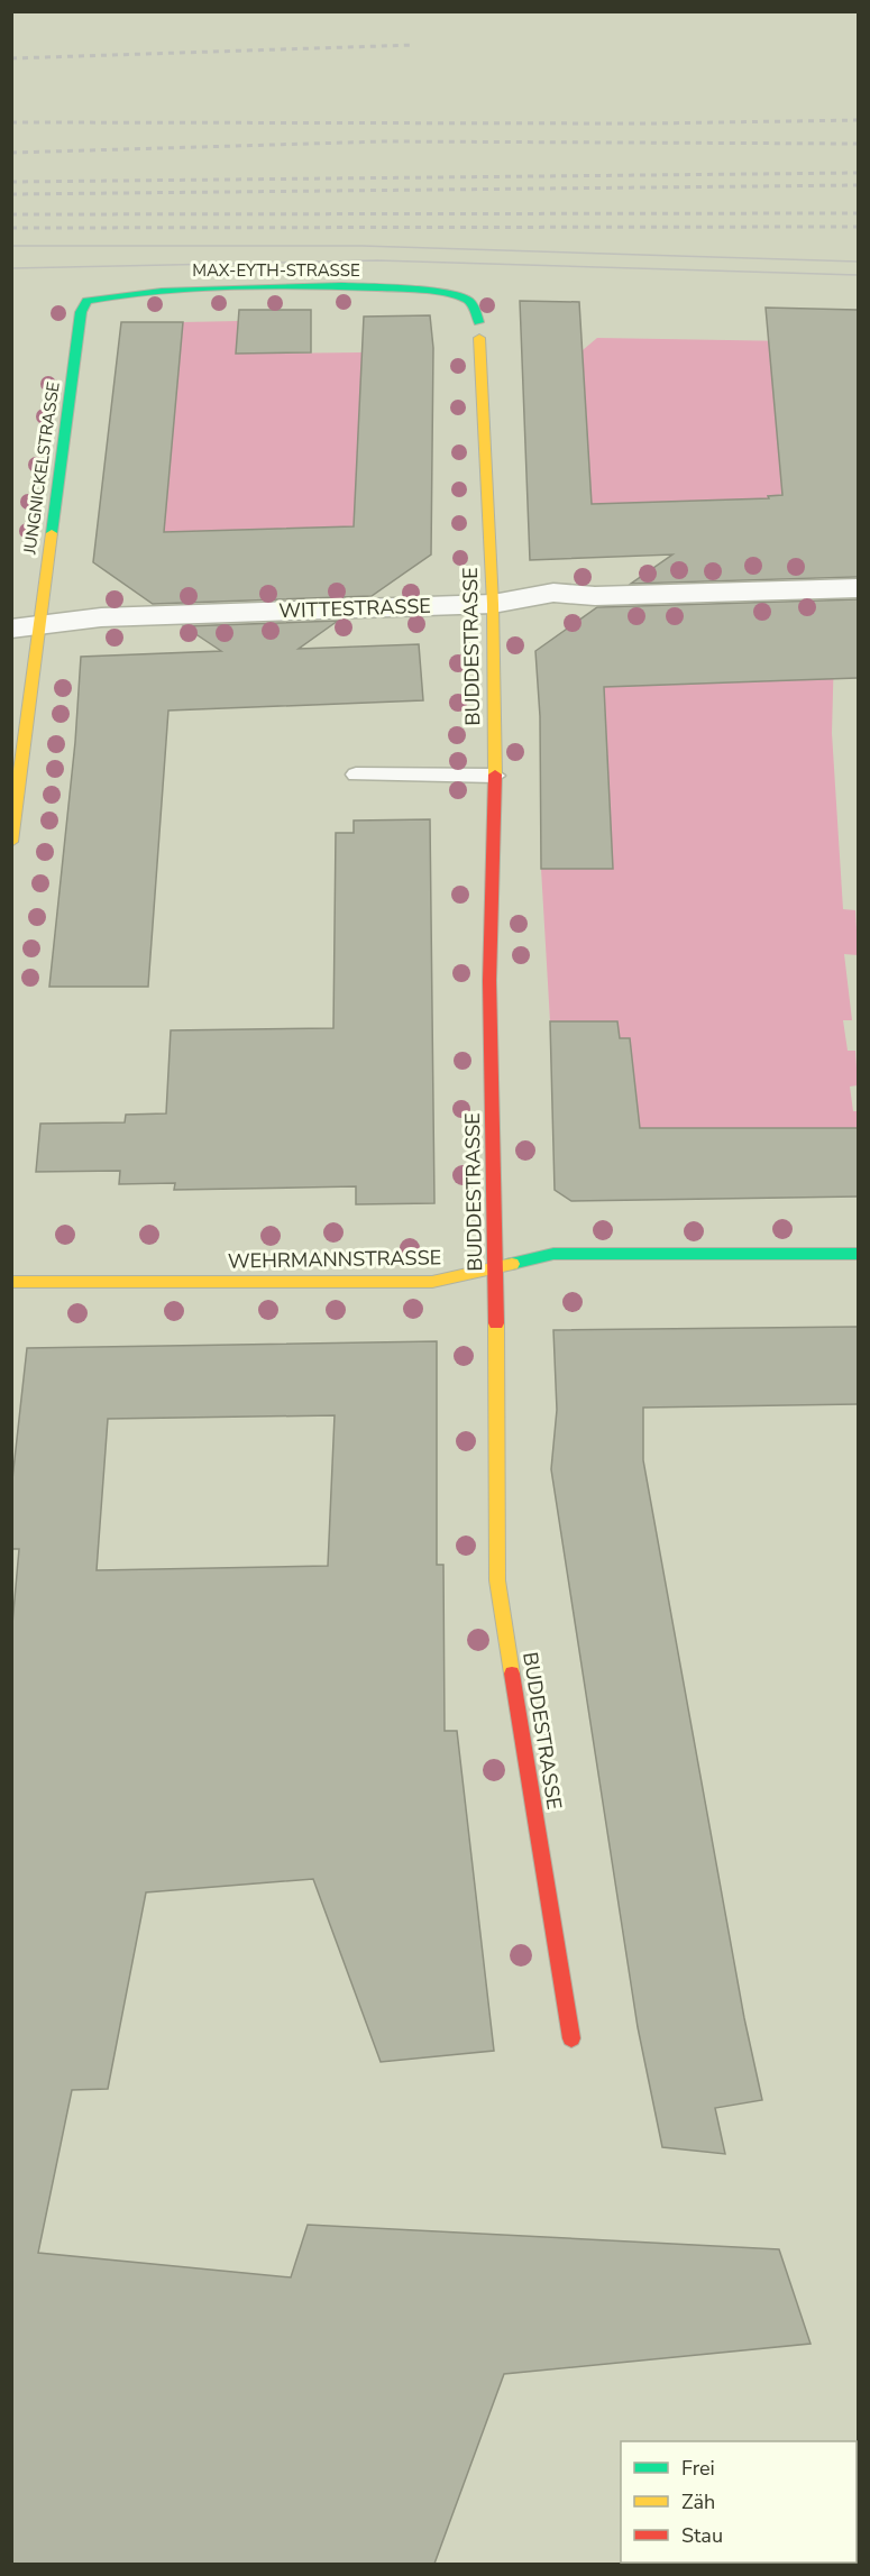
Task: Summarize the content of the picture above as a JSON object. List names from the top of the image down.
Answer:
{
  "streets": {
    "street": [
      "MAX-EYTH-STRASSE",
      "JUNGNICKELSTRASSE",
      "WITTESTRASSE",
      "BUDDESTRASSE",
      "WEHRMANNSTRASSE"
    ]
  },
  "crossings": [
    ["MAX-EYTH-STRASSE", "JUNGNICKELSTRASSE"],
    ["MAX-EYTH-STRASSE", "BUDDESTRASSE"],
    ["JUNGNICKELSTRASSE", "WITTESTRASSE"],
    ["WITTESTRASSE", "BUDDESTRASSE"],
    ["BUDDESTRASSE", "WEHRMANNSTRASSE"]
  ],
  "legend": ["Frei", "Zäh", "Stau"]
}
